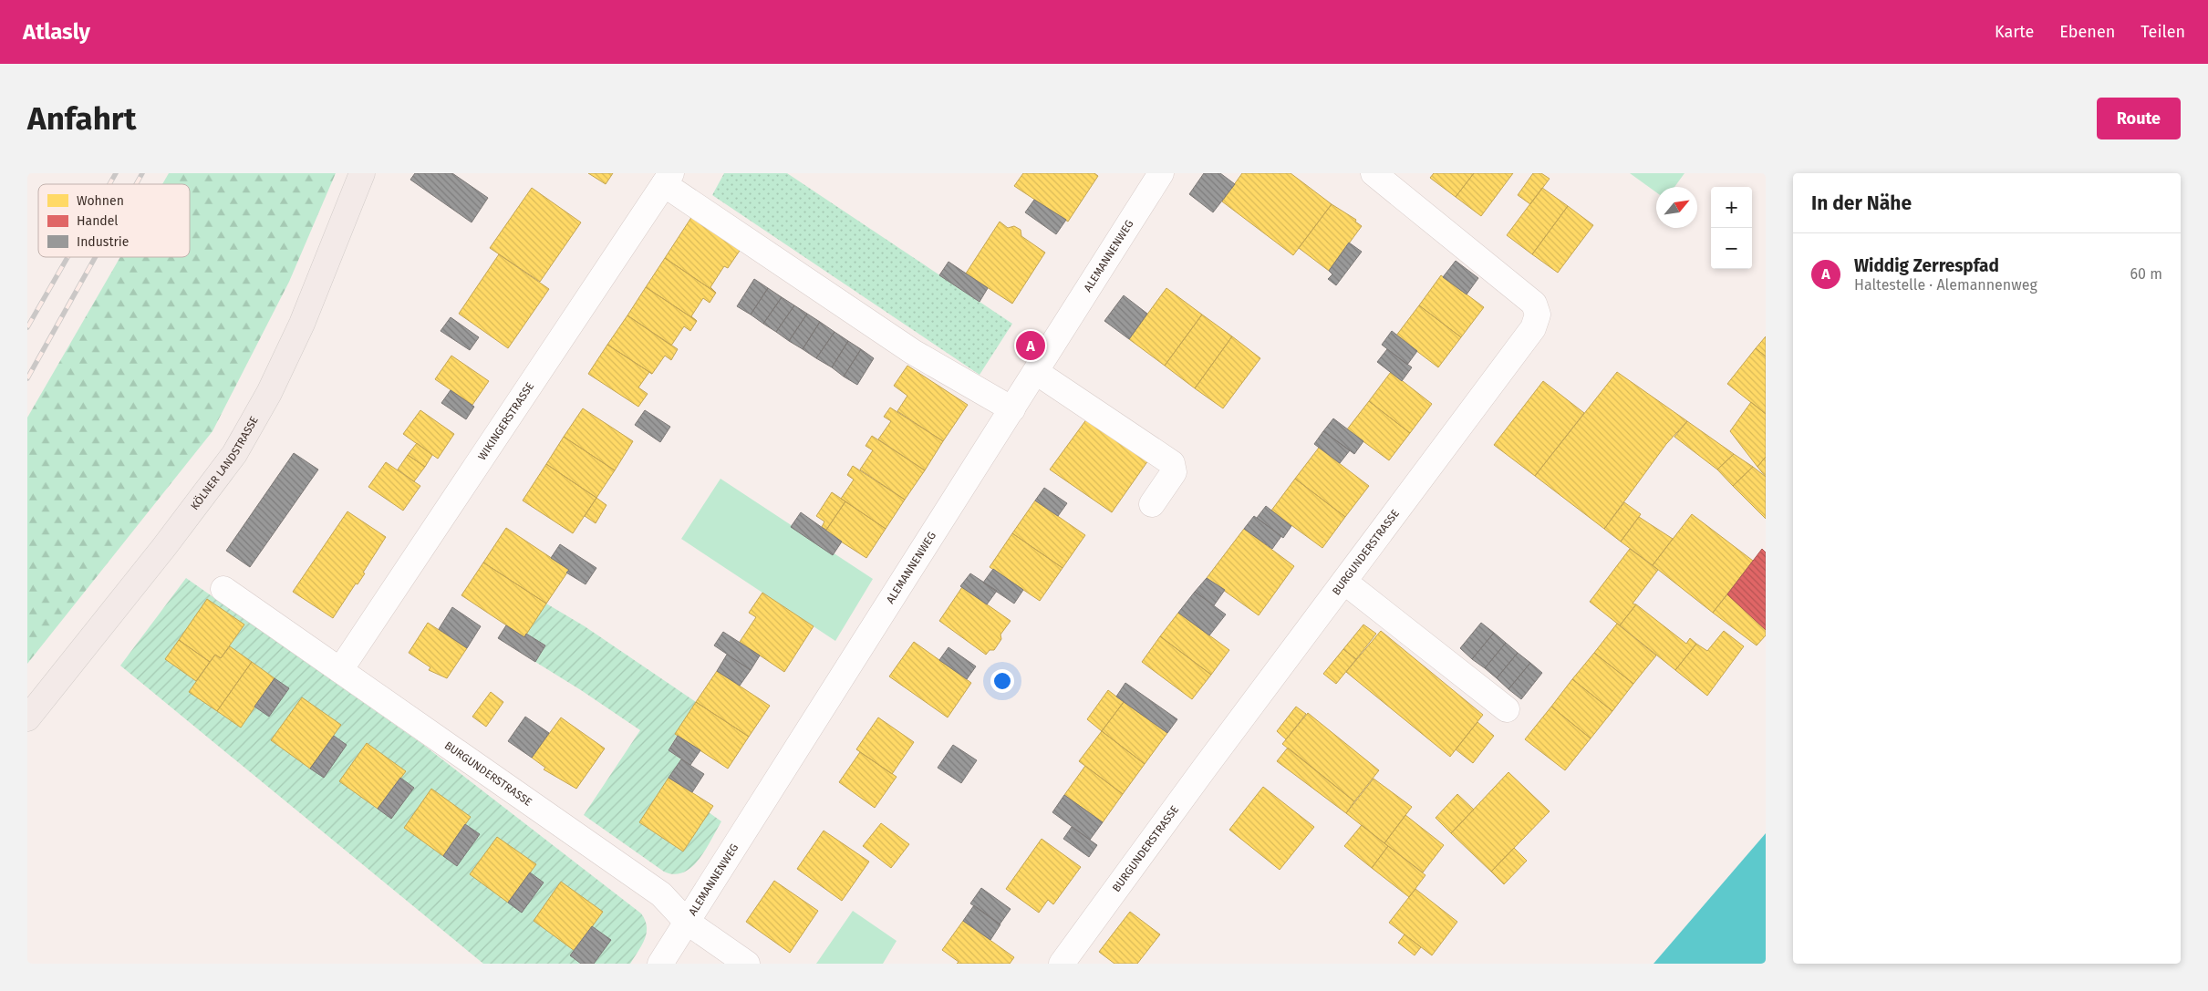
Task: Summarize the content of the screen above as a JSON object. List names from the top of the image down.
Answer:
{
  "streets": {
    "main road": ["KÖLNER LANDSTRASSE"],
    "street": ["ALEMANNENWEG", "WIKINGERSTRASSE", "BURGUNDERSTRASSE"]
  },
  "crossings": [
    ["ALEMANNENWEG", "BURGUNDERSTRASSE"],
    ["WIKINGERSTRASSE", "BURGUNDERSTRASSE"]
  ],
  "legend": ["Wohnen", "Handel", "Industrie"],
  "north": "top right",
  "page": {
    "header": "Atlasly",
    "nav": ["Karte", "Ebenen", "Teilen"],
    "buttons": "Route",
    "title": "Anfahrt",
    "heading": "In der Nähe",
    "map_buttons": ["+", "−"],
    "list": [
      {
        "mark": "A",
        "name": "Widdig Zerrespfad",
        "note": "Haltestelle · Alemannenweg",
        "value": "60 m"
      }
    ],
    "pins": "A"
  }
}
